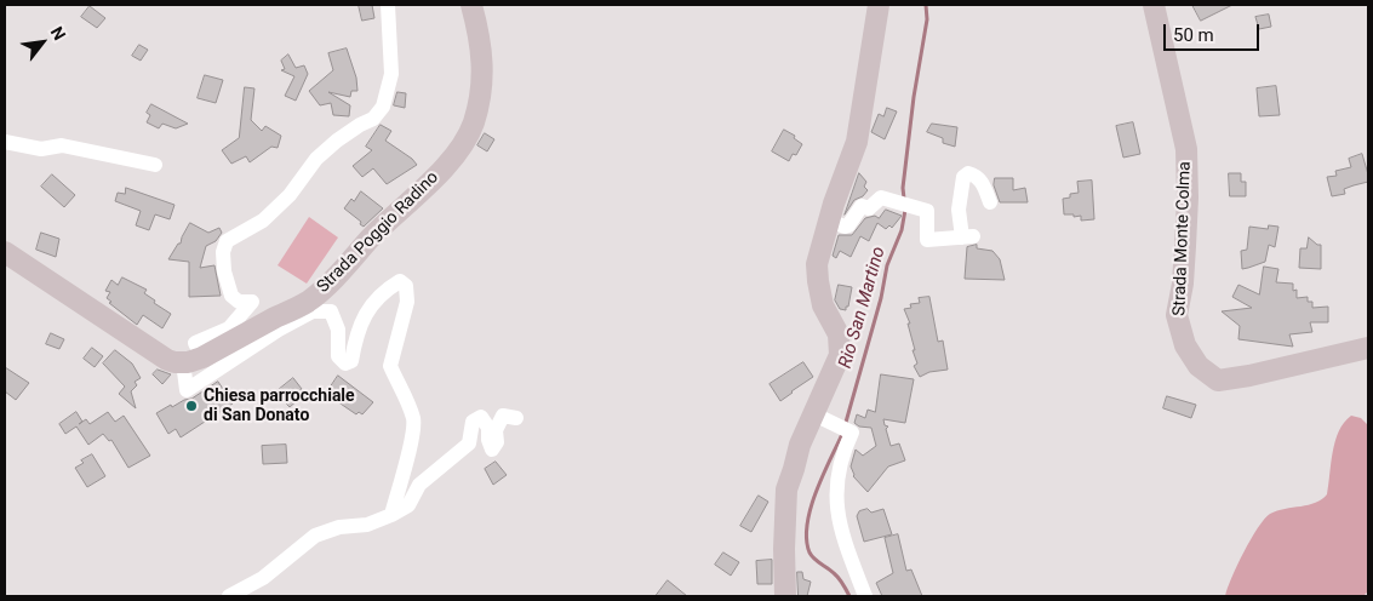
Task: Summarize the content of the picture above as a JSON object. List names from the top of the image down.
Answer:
{
  "streets": {
    "street": ["Strada Poggio Radino", "Strada Monte Colma"]
  },
  "water": ["Rio San Martino"],
  "places": ["Chiesa parrocchiale di San Donato"],
  "scale_bar": "50 m",
  "north": "top right"
}
